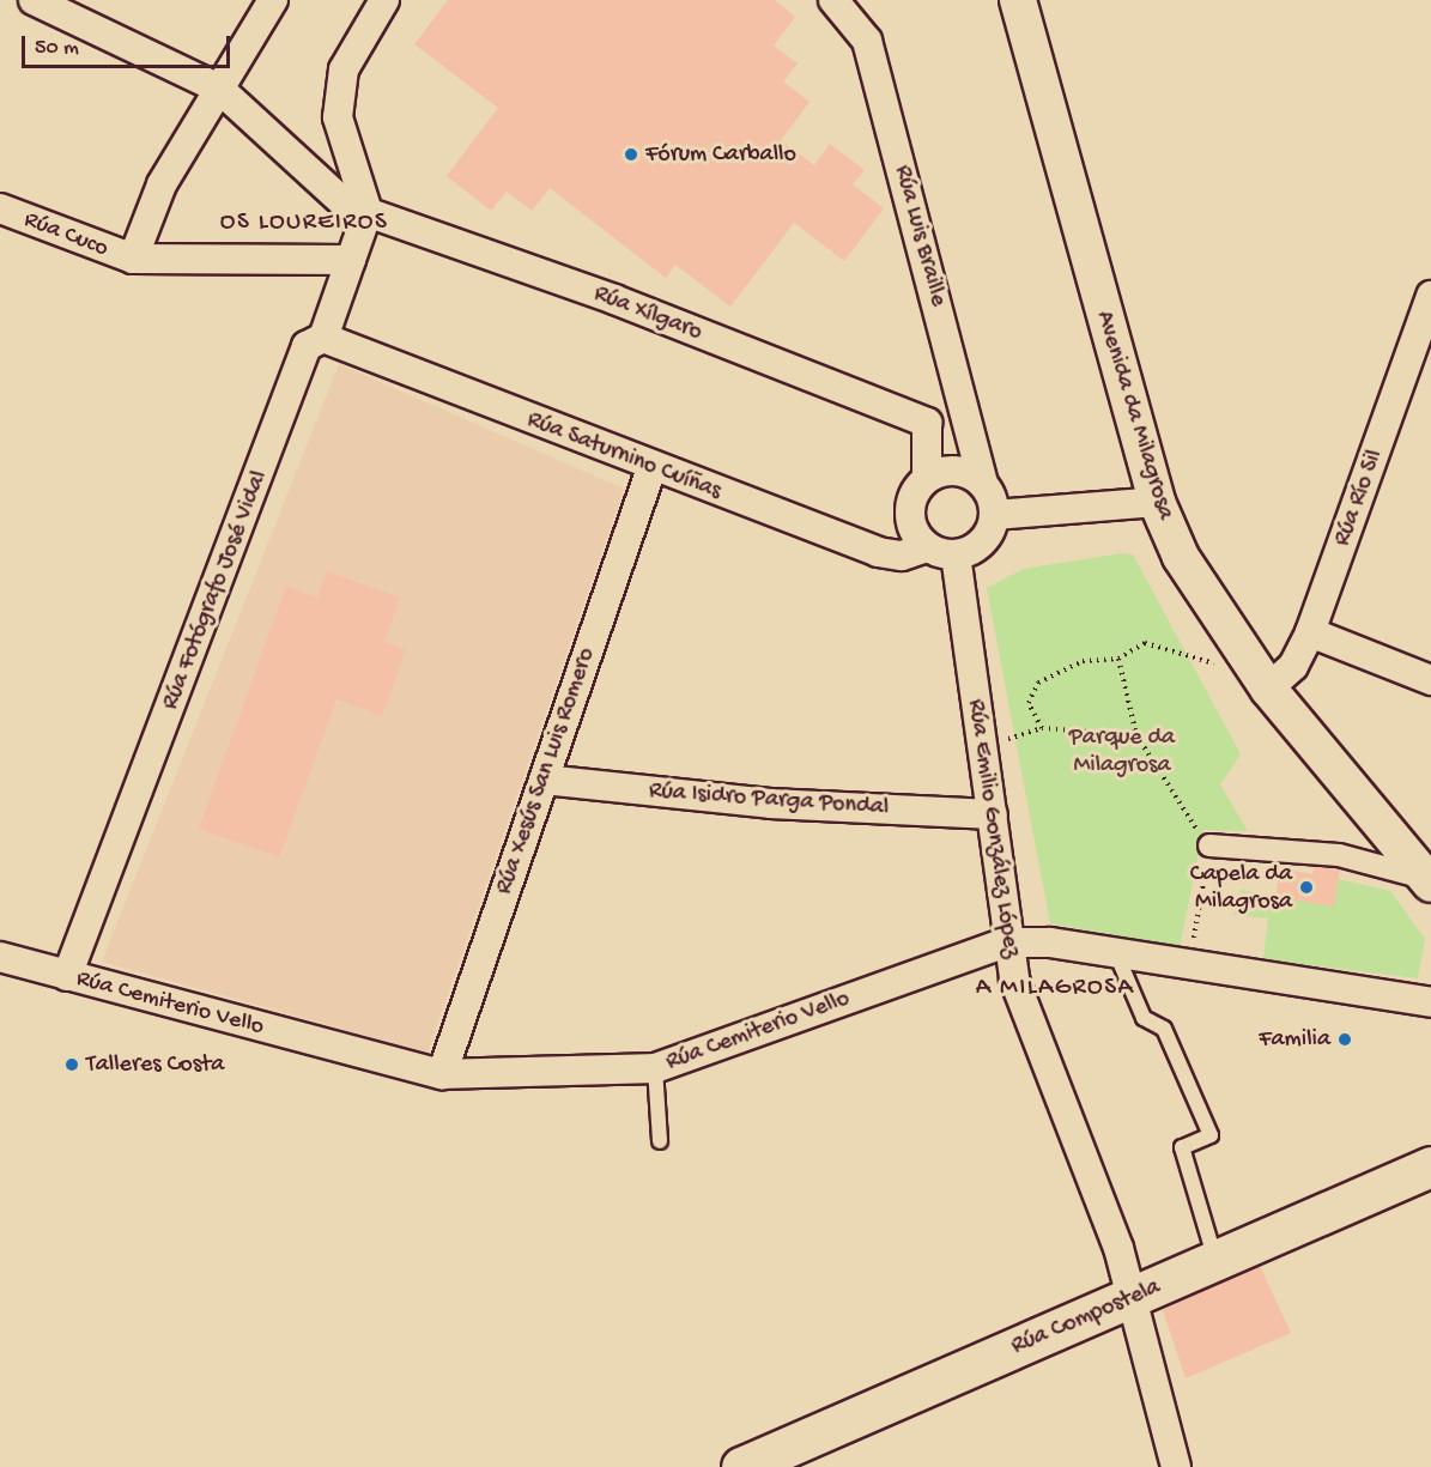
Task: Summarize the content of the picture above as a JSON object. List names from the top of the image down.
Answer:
{
  "streets": {
    "main road": ["Rúa Compostela"],
    "street": [
      "Rúa Cuco",
      "Rúa Luis Braille",
      "Rúa Xílgaro",
      "Avenida da Milagrosa",
      "Rúa Saturnino Cuíñas",
      "Rúa Río Sil",
      "Rúa Fotógrafo José Vidal",
      "Rúa Xesús San Luis Romero",
      "Rúa Isidro Parga Pondal",
      "Rúa Emilio González López",
      "Rúa Cemiterio Vello"
    ]
  },
  "crossings": [
    ["Rúa Luis Braille", "Rúa Xílgaro"],
    ["Rúa Luis Braille", "Rúa Saturnino Cuíñas"],
    ["Rúa Luis Braille", "Rúa Emilio González López"],
    ["Rúa Xílgaro", "Rúa Fotógrafo José Vidal"],
    ["Avenida da Milagrosa", "Rúa Río Sil"],
    ["Rúa Saturnino Cuíñas", "Rúa Fotógrafo José Vidal"],
    ["Rúa Saturnino Cuíñas", "Rúa Xesús San Luis Romero"],
    ["Rúa Saturnino Cuíñas", "Rúa Emilio González López"],
    ["Rúa Fotógrafo José Vidal", "Rúa Cemiterio Vello"],
    ["Rúa Xesús San Luis Romero", "Rúa Isidro Parga Pondal"],
    ["Rúa Xesús San Luis Romero", "Rúa Cemiterio Vello"],
    ["Rúa Isidro Parga Pondal", "Rúa Emilio González López"],
    ["Rúa Emilio González López", "Rúa Cemiterio Vello"],
    ["Rúa Emilio González López", "Rúa Compostela"]
  ],
  "districts": ["OS LOUREIROS", "A MILAGROSA"],
  "parks": ["Parque da Milagrosa"],
  "places": [
    "Fórum Carballo",
    "Capela da Milagrosa",
    "Familia",
    "Talleres Costa"
  ],
  "scale_bar": "50 m"
}
